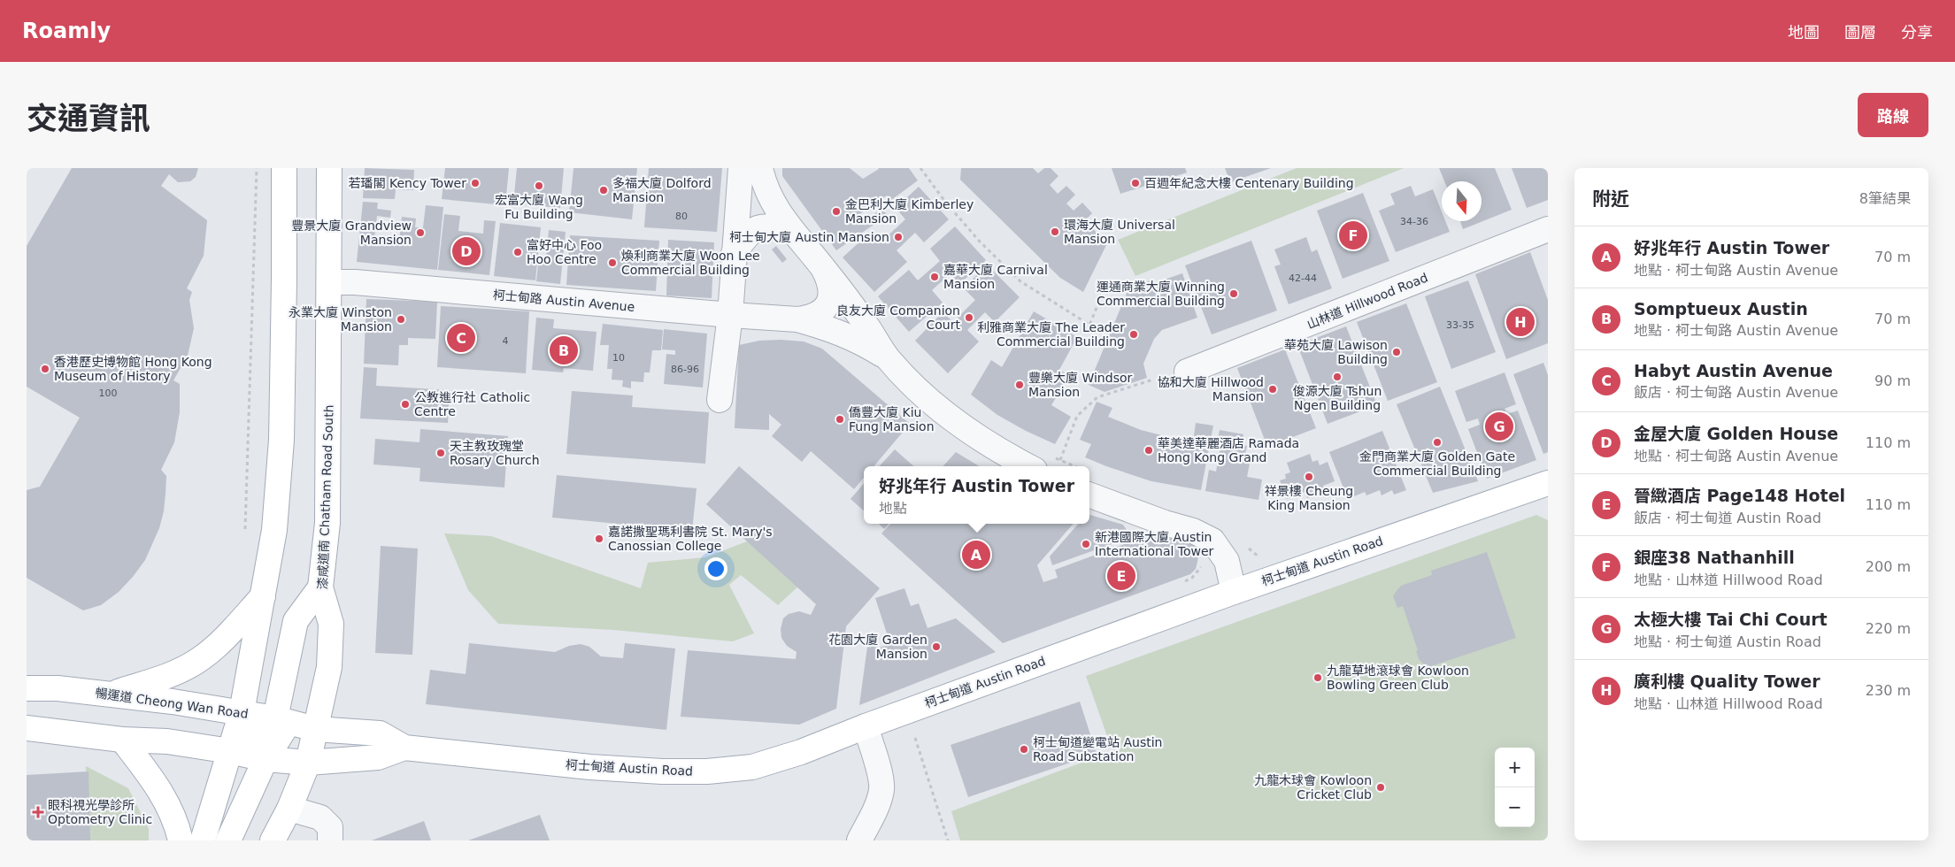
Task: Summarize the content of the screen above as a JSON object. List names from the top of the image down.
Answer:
{
  "streets": {
    "main road": ["漆咸道南 Chatham Road South", "柯士甸道 Austin Road", "暢運道 Cheong Wan Road"],
    "street": ["柯士甸路 Austin Avenue", "山林道 Hillwood Road"]
  },
  "crossings": [
    ["柯士甸路 Austin Avenue", "漆咸道南 Chatham Road South"],
    ["漆咸道南 Chatham Road South", "柯士甸道 Austin Road"],
    ["漆咸道南 Chatham Road South", "暢運道 Cheong Wan Road"],
    ["柯士甸道 Austin Road", "暢運道 Cheong Wan Road"]
  ],
  "places": {
    "other": [
      "若璠閣 Kency Tower",
      "百週年紀念大樓 Centenary Building",
      "宏富大廈 Wang Fu Building",
      "多福大廈 Dolford Mansion",
      "金巴利大廈 Kimberley Mansion",
      "環海大廈 Universal Mansion",
      "豐景大廈 Grandview Mansion",
      "柯士甸大廈 Austin Mansion",
      "富好中心 Foo Hoo Centre",
      "煥利商業大廈 Woon Lee Commercial Building",
      "嘉華大廈 Carnival Mansion",
      "運通商業大廈 Winning Commercial Building",
      "良友大廈 Companion Court",
      "永業大廈 Winston Mansion",
      "利雅商業大廈 The Leader Commercial Building",
      "華苑大廈 Lawison Building",
      "香港歷史博物館 Hong Kong Museum of History",
      "俊源大廈 Tshun Ngen Building",
      "豐樂大廈 Windsor Mansion",
      "協和大廈 Hillwood Mansion",
      "公教進行社 Catholic Centre",
      "僑豐大廈 Kiu Fung Mansion",
      "金門商業大廈 Golden Gate Commercial Building",
      "華美達華麗酒店 Ramada Hong Kong Grand",
      "天主教玫瑰堂 Rosary Church",
      "祥景樓 Cheung King Mansion",
      "嘉諾撒聖瑪利書院 St. Mary's Canossian College",
      "新港國際大廈 Austin International Tower",
      "花園大廈 Garden Mansion",
      "九龍草地滾球會 Kowloon Bowling Green Club",
      "柯士甸道變電站 Austin Road Substation",
      "九龍木球會 Kowloon Cricket Club"
    ],
    "health": ["眼科視光學診所 Optometry Clinic"]
  },
  "house_numbers": [
    "80",
    "34-36",
    "42-44",
    "33-35",
    "4",
    "10",
    "86-96",
    "100"
  ],
  "north": "bottom",
  "page": {
    "header": "Roamly",
    "nav": ["地圖", "圖層", "分享"],
    "title": "交通資訊",
    "buttons": "路線",
    "heading": ["附近", "8筆結果"],
    "pins": [
      "F",
      "D",
      "H",
      "C",
      "B",
      "G",
      "A",
      "E"
    ],
    "list": [
      {
        "mark": "A",
        "name": "好兆年行 Austin Tower",
        "note": "地點 · 柯士甸路 Austin Avenue",
        "value": "70 m"
      },
      {
        "mark": "B",
        "name": "Somptueux Austin",
        "note": "地點 · 柯士甸路 Austin Avenue",
        "value": "70 m"
      },
      {
        "mark": "C",
        "name": "Habyt Austin Avenue",
        "note": "飯店 · 柯士甸路 Austin Avenue",
        "value": "90 m"
      },
      {
        "mark": "D",
        "name": "金屋大廈 Golden House",
        "note": "地點 · 柯士甸路 Austin Avenue",
        "value": "110 m"
      },
      {
        "mark": "E",
        "name": "晉緻酒店 Page148 Hotel",
        "note": "飯店 · 柯士甸道 Austin Road",
        "value": "110 m"
      },
      {
        "mark": "F",
        "name": "銀座38 Nathanhill",
        "note": "地點 · 山林道 Hillwood Road",
        "value": "200 m"
      },
      {
        "mark": "G",
        "name": "太極大樓 Tai Chi Court",
        "note": "地點 · 柯士甸道 Austin Road",
        "value": "220 m"
      },
      {
        "mark": "H",
        "name": "廣利樓 Quality Tower",
        "note": "地點 · 山林道 Hillwood Road",
        "value": "230 m"
      }
    ],
    "popup": ["好兆年行 Austin Tower", "地點"],
    "map_buttons": ["+", "−"]
  }
}
